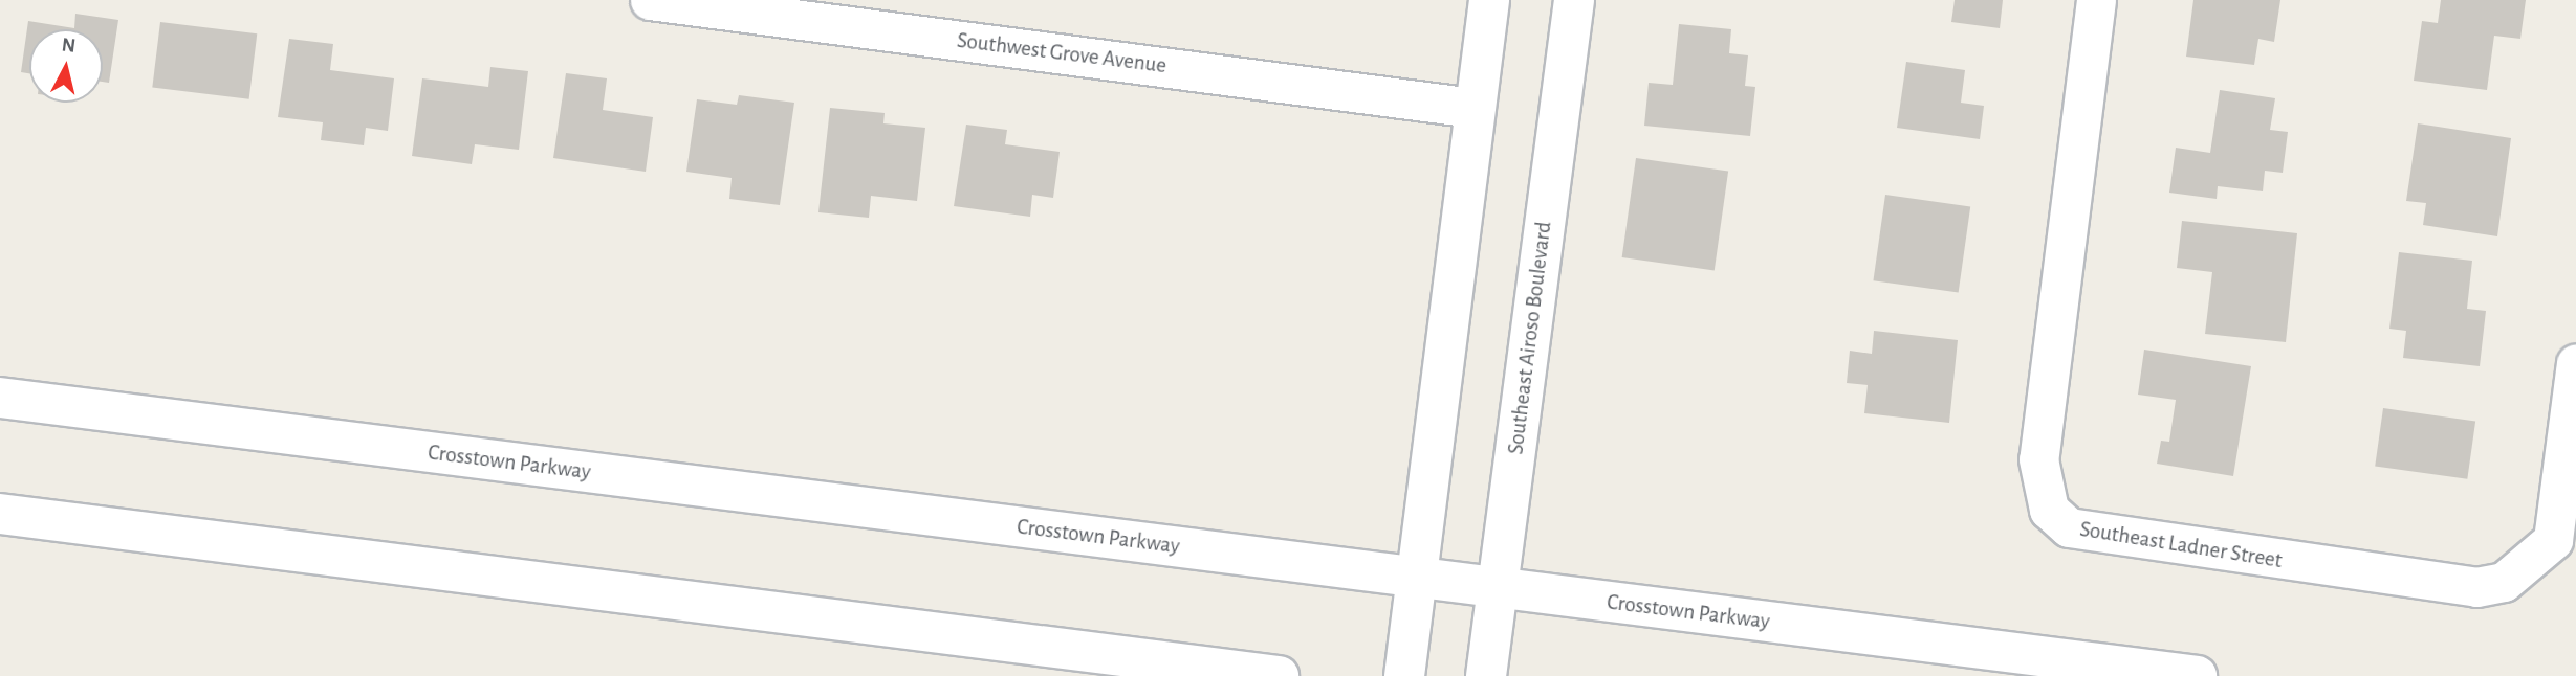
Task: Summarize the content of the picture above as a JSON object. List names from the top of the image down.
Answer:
{
  "streets": {
    "main road": ["Southeast Airoso Boulevard", "Crosstown Parkway"],
    "street": ["Southwest Grove Avenue", "Southeast Ladner Street"]
  },
  "crossings": [
    ["Southeast Airoso Boulevard", "Crosstown Parkway"]
  ],
  "north": "top"
}
